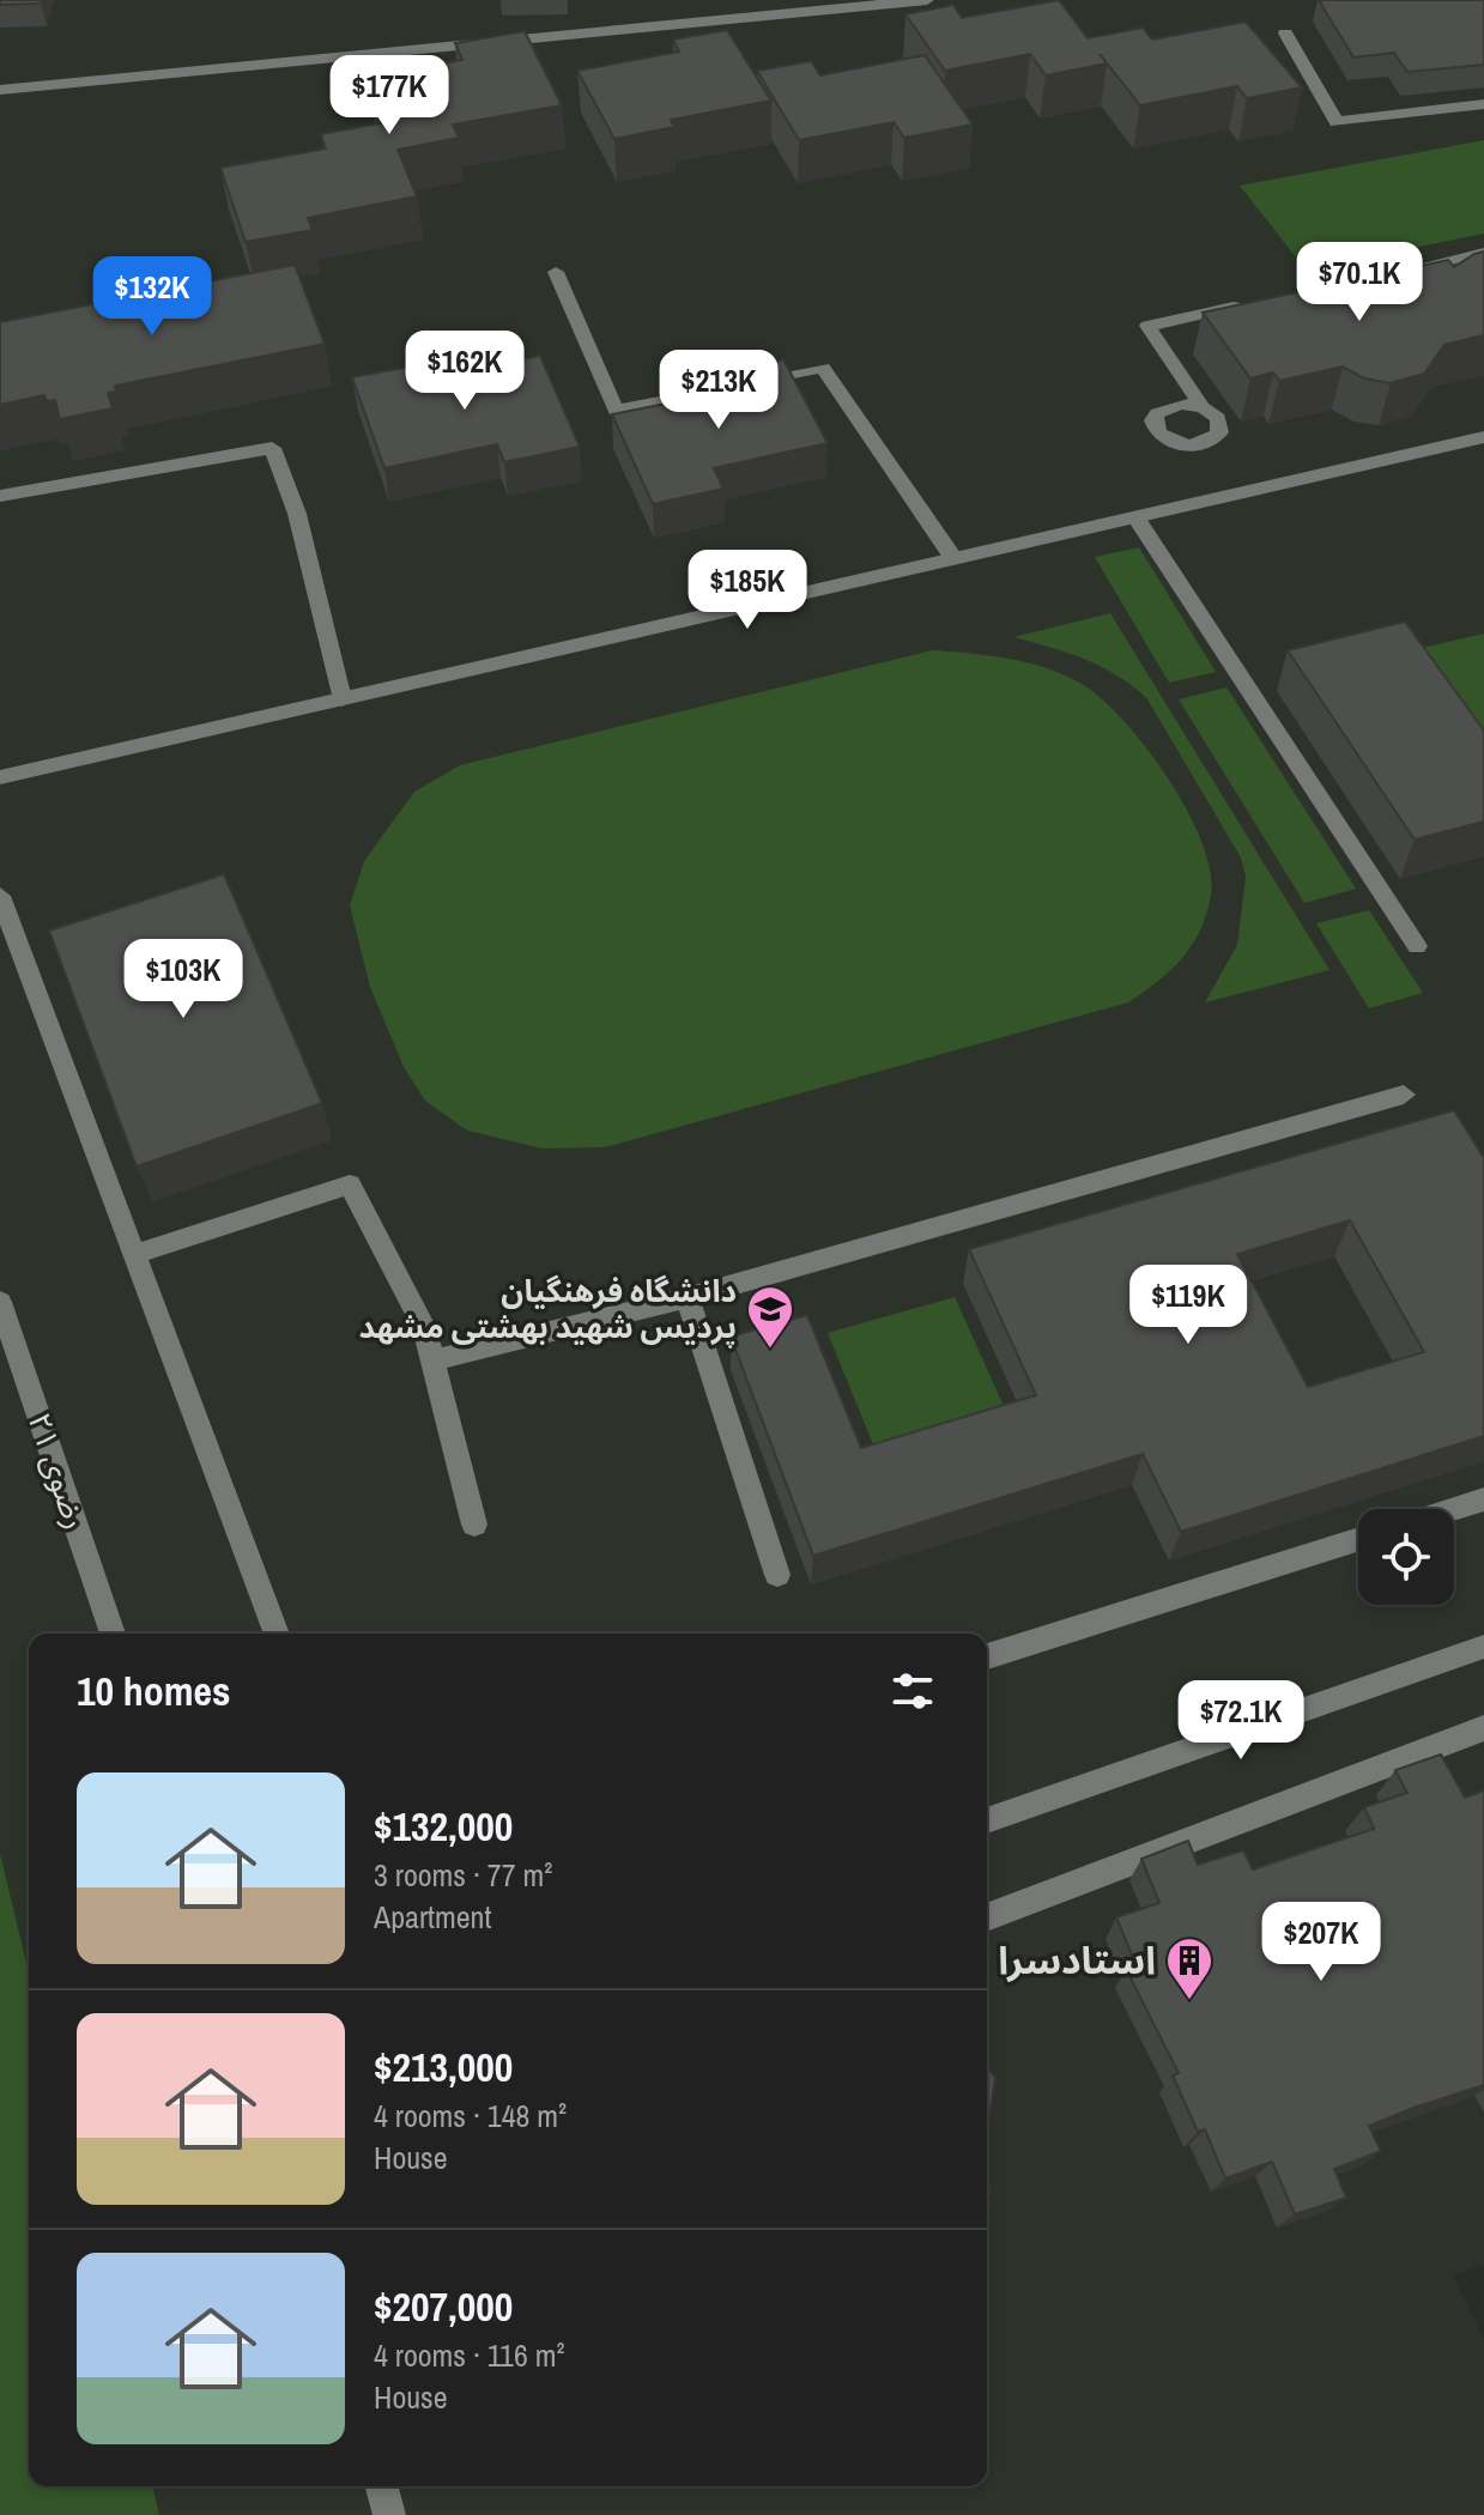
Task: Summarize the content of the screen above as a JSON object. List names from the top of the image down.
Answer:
{
  "streets": {
    "street": ["رضوی ۲۱"]
  },
  "places": {
    "school or university": ["دانشگاه فرهنگیان پردیس شهید بهشتی مشهد"],
    "building": ["استادسرا"]
  },
  "page": {
    "price": [
      "$177K",
      "$70.1K",
      "$132K",
      "$162K",
      "$213K",
      "$185K",
      "$103K",
      "$119K",
      "$72.1K",
      "$207K"
    ],
    "heading": "10 homes",
    "list": [
      {
        "name": "$132,000",
        "note": "3 rooms · 77 m² · Apartment"
      },
      {
        "name": "$213,000",
        "note": "4 rooms · 148 m² · House"
      },
      {
        "name": "$207,000",
        "note": "4 rooms · 116 m² · House"
      }
    ]
  }
}
